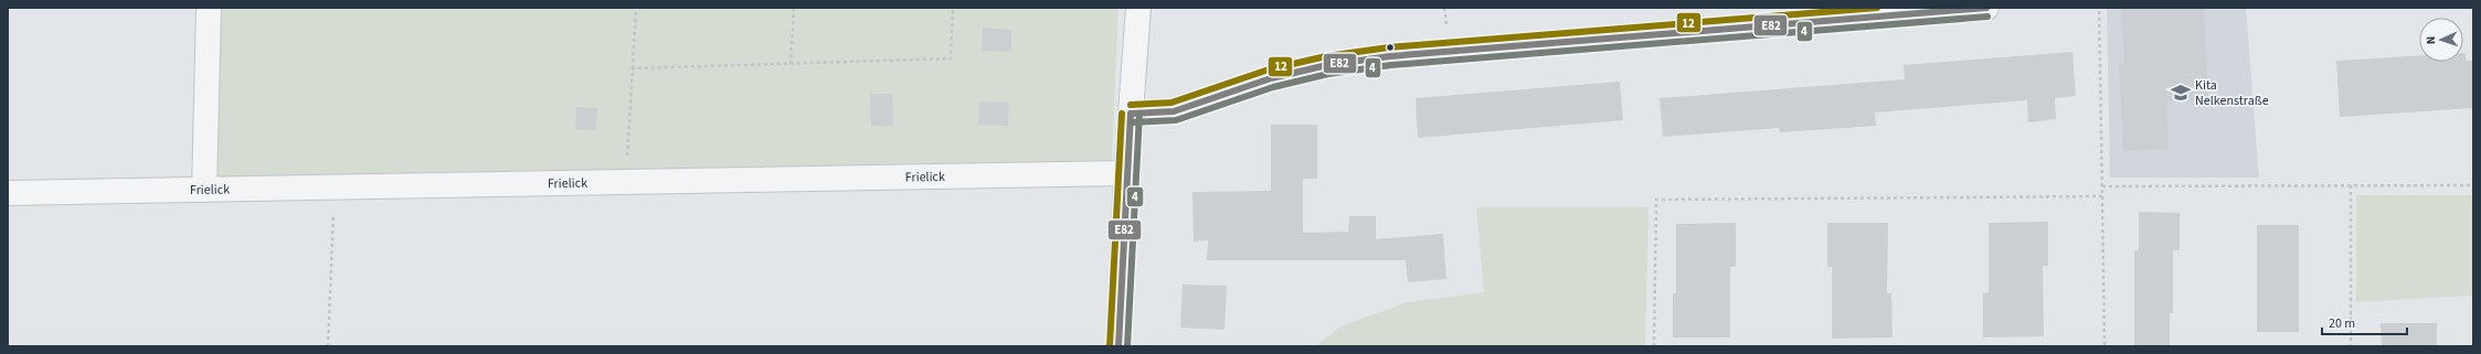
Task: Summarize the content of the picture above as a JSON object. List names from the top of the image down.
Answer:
{
  "streets": {
    "street": ["Frielick"]
  },
  "places": {
    "school or university": ["Kita Nelkenstraße"]
  },
  "lines": ["transit line E82", "transit line 12", "transit line 4"],
  "scale_bar": "20 m",
  "north": "left"
}
